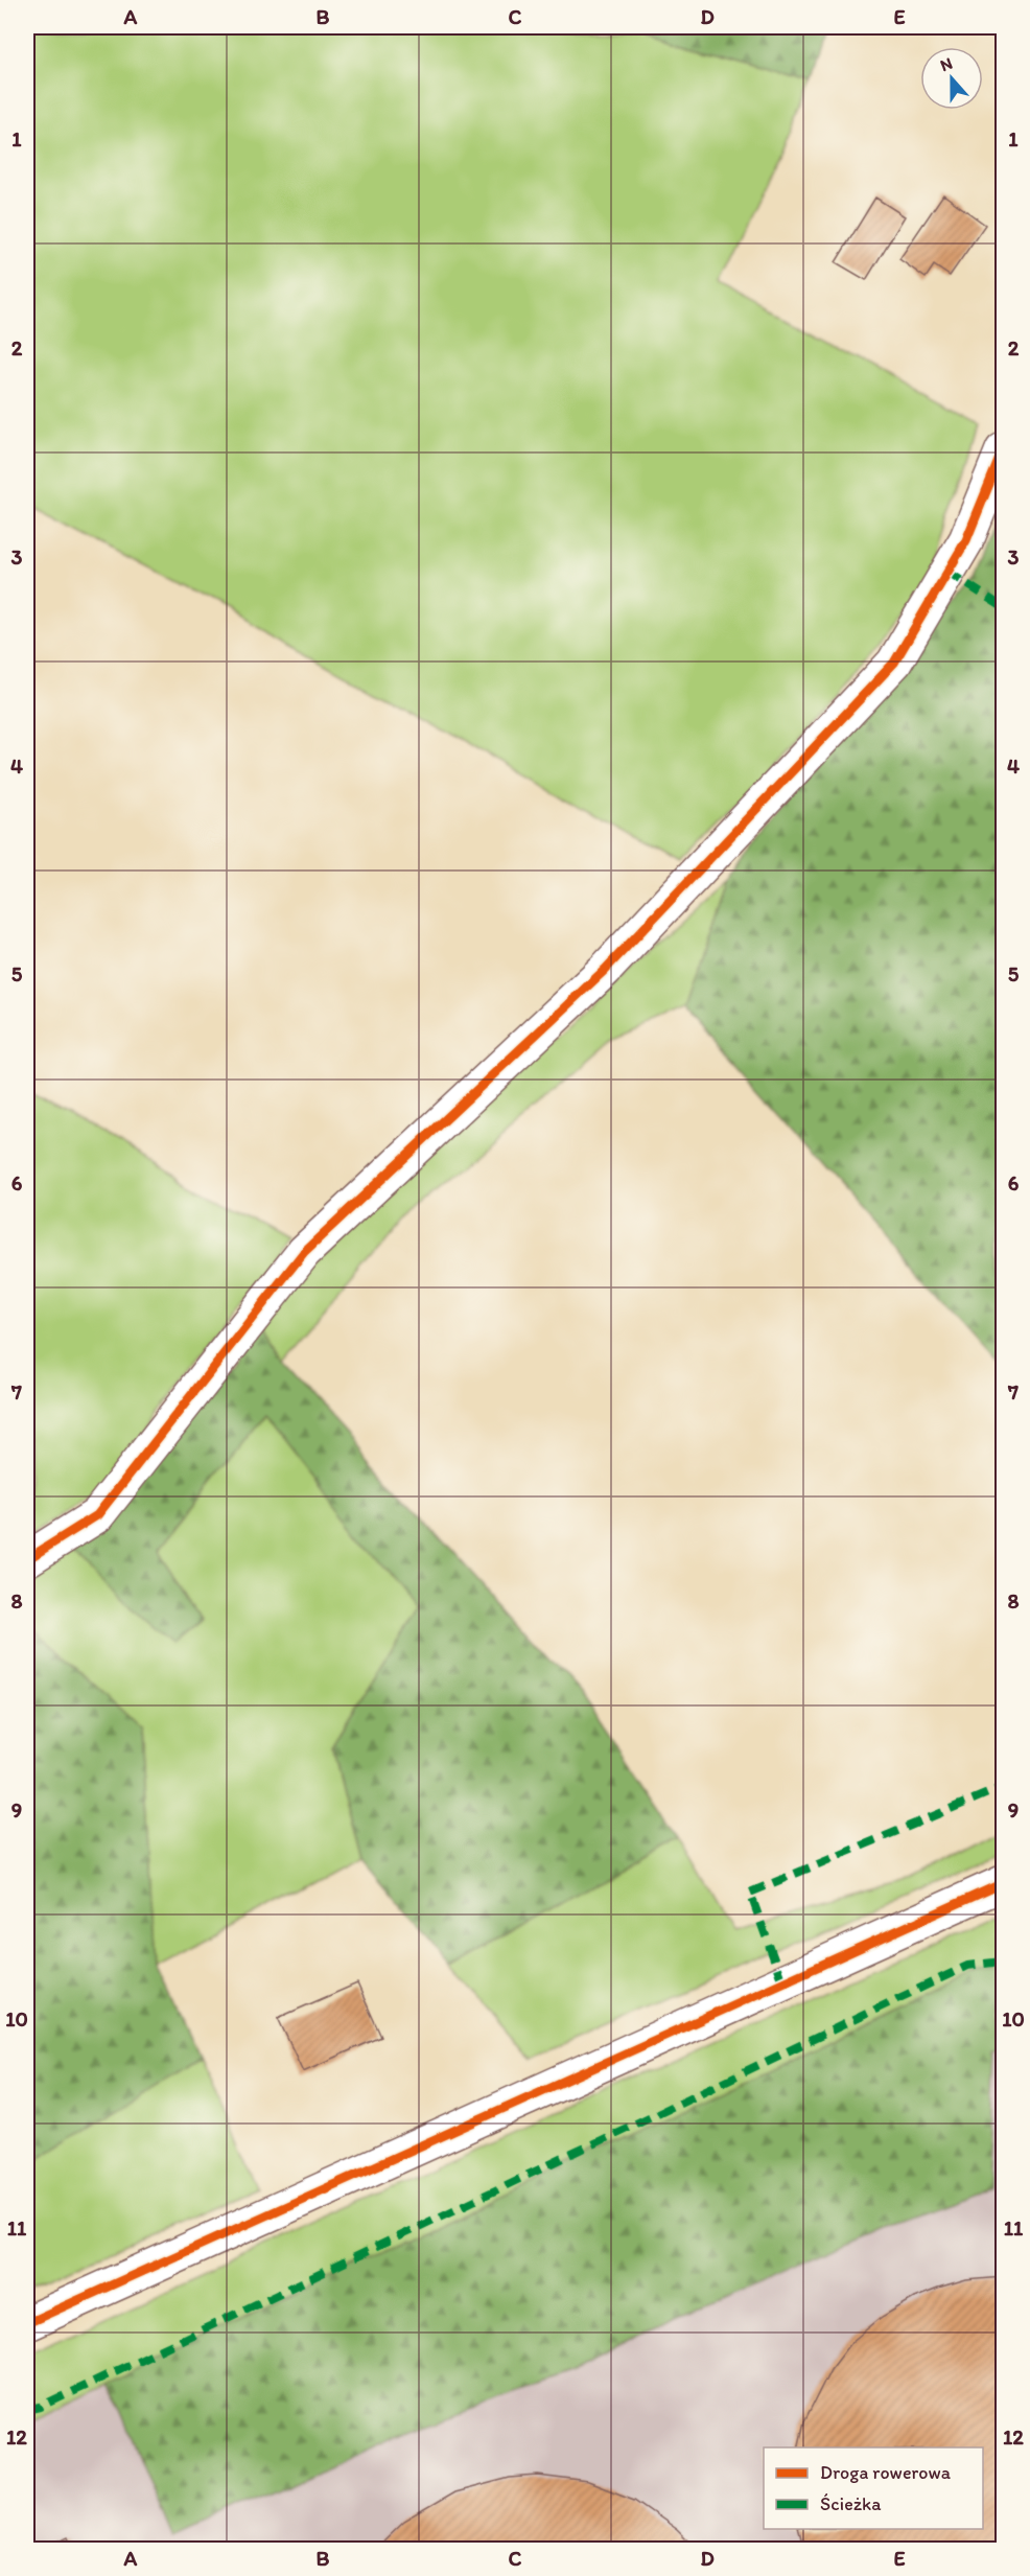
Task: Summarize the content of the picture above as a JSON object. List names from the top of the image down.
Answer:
{
  "legend": ["Droga rowerowa", "Ścieżka"],
  "north": "top",
  "grid": {
    "columns": [
      "A",
      "B",
      "C",
      "D",
      "E"
    ],
    "rows": [
      "1",
      "2",
      "3",
      "4",
      "5",
      "6",
      "7",
      "8",
      "9",
      "10",
      "11",
      "12"
    ]
  }
}
